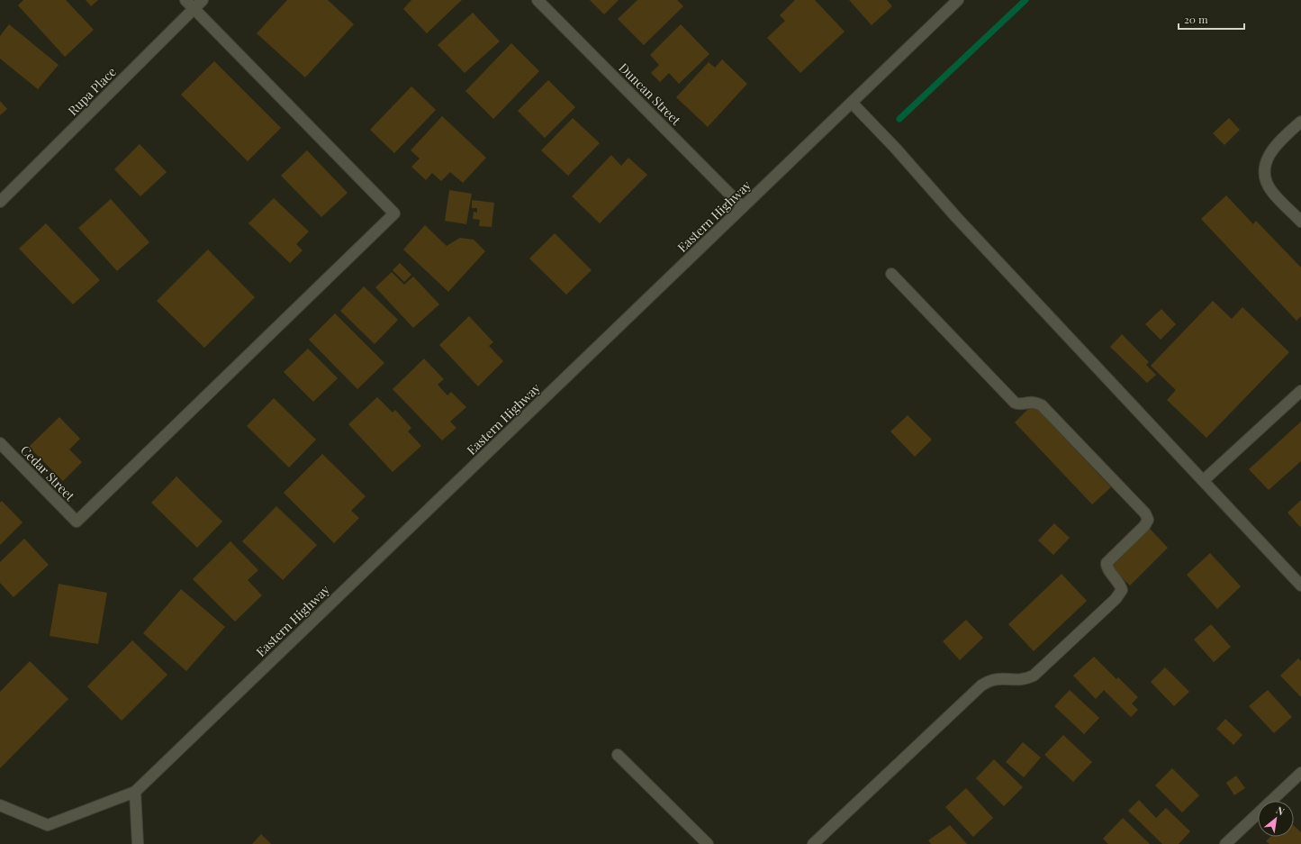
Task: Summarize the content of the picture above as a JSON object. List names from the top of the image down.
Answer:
{
  "streets": {
    "street": [
      "Rupa Place",
      "Duncan Street",
      "Eastern Highway",
      "Cedar Street"
    ]
  },
  "crossings": [
    ["Rupa Place", "Cedar Street"],
    ["Duncan Street", "Eastern Highway"]
  ],
  "scale_bar": "20 m",
  "north": "top right"
}
